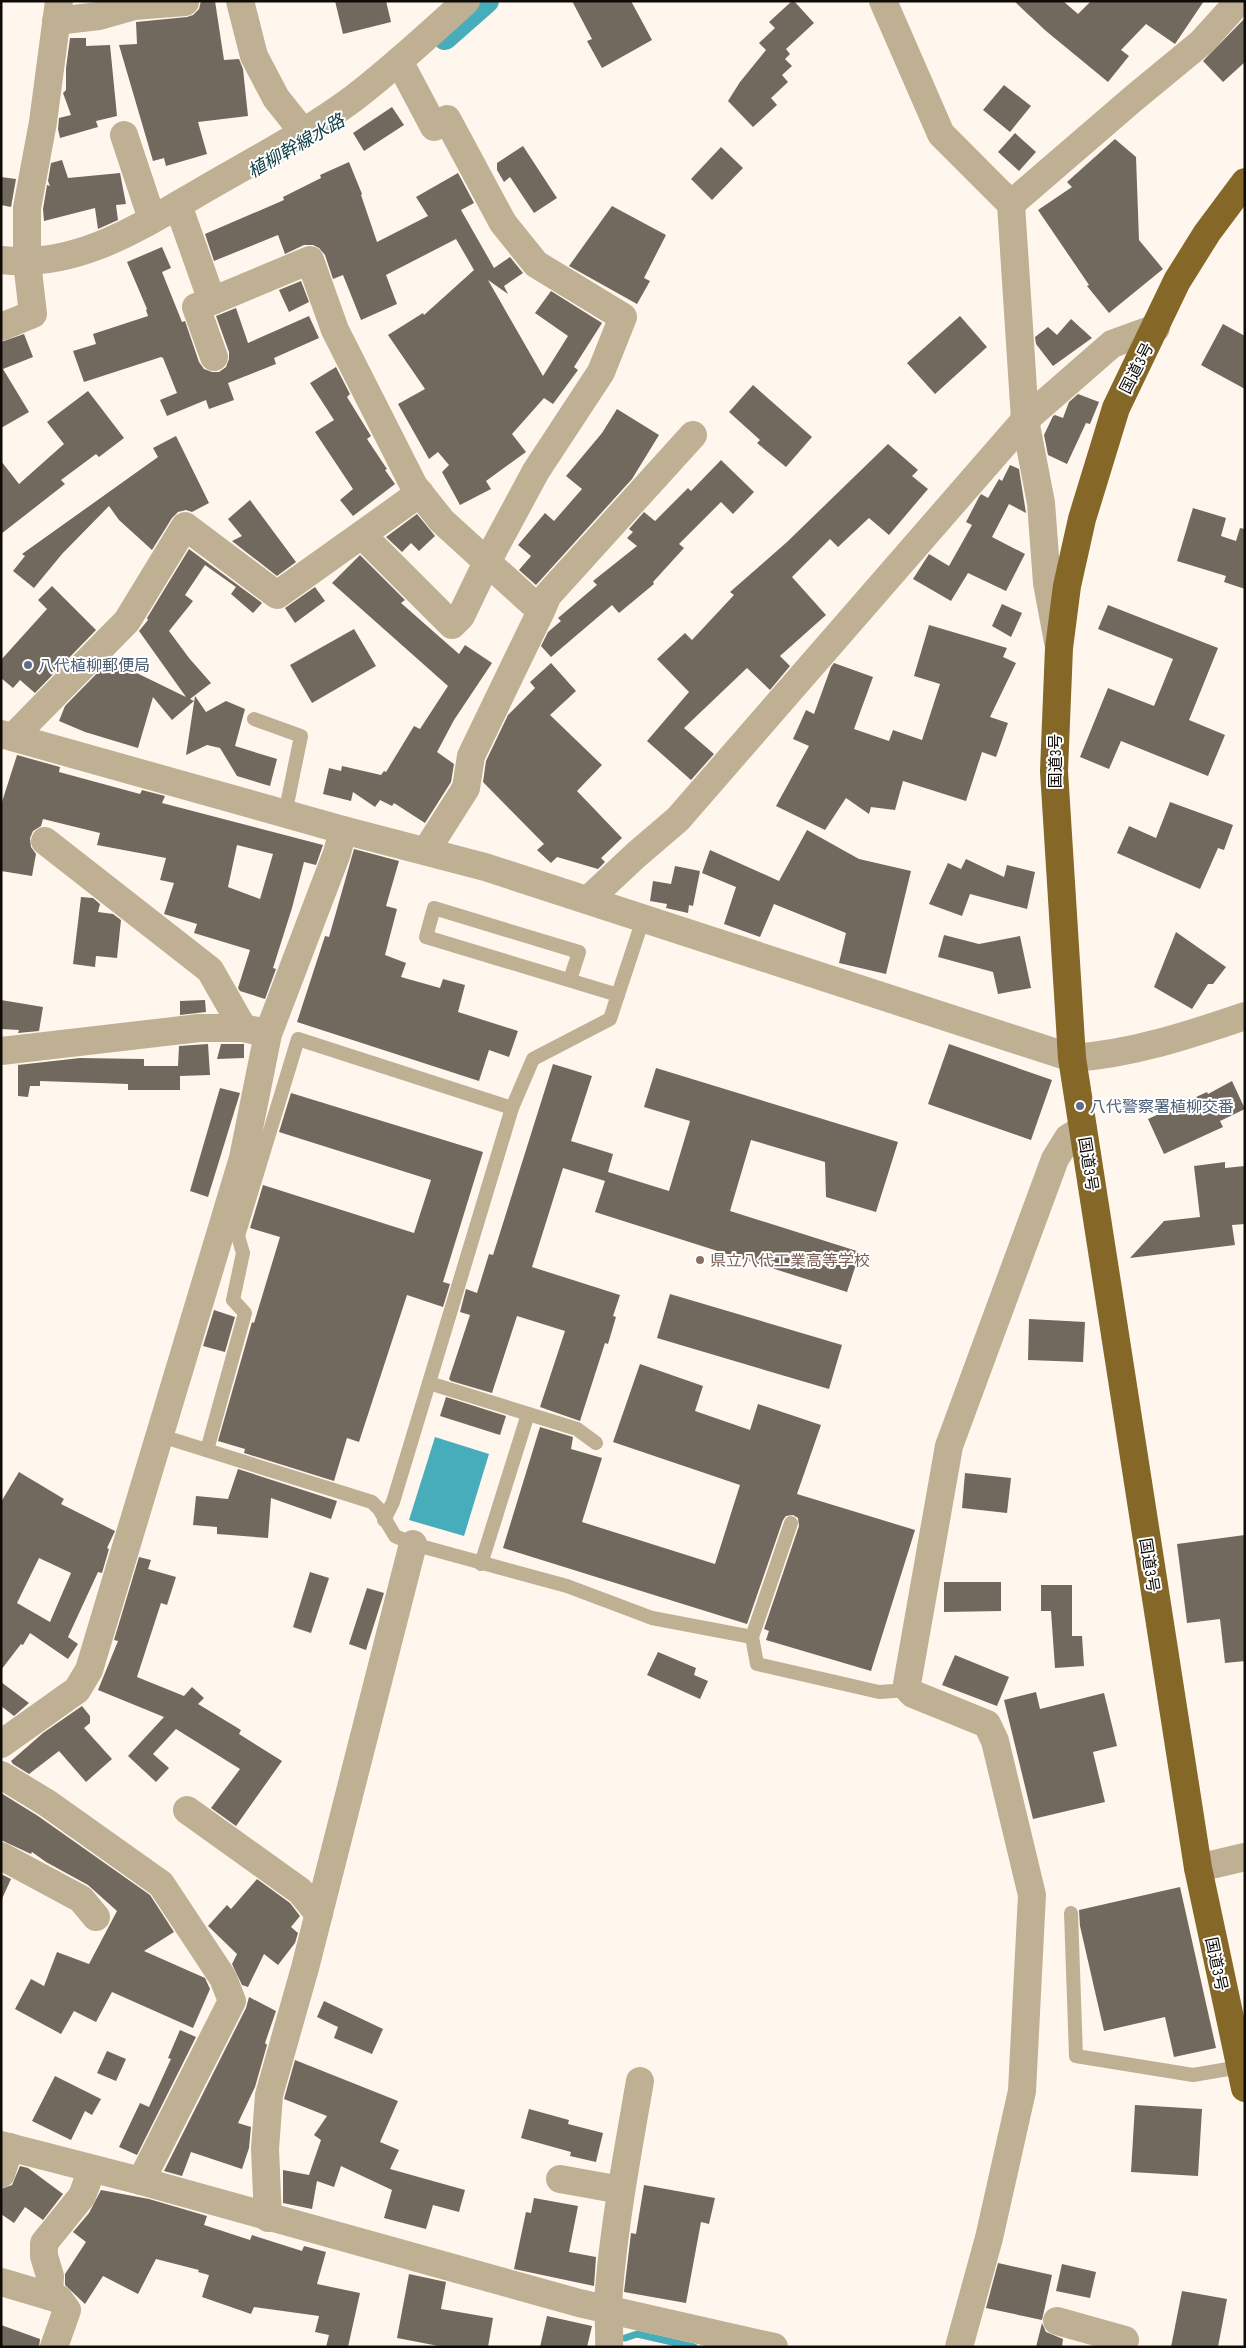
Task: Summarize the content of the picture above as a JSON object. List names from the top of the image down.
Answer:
{
  "streets": {
    "highway": ["国道3号"]
  },
  "water": ["植柳幹線水路"],
  "places": ["八代植柳郵便局", "八代警察署植柳交番", "県立八代工業高等学校"]
}
